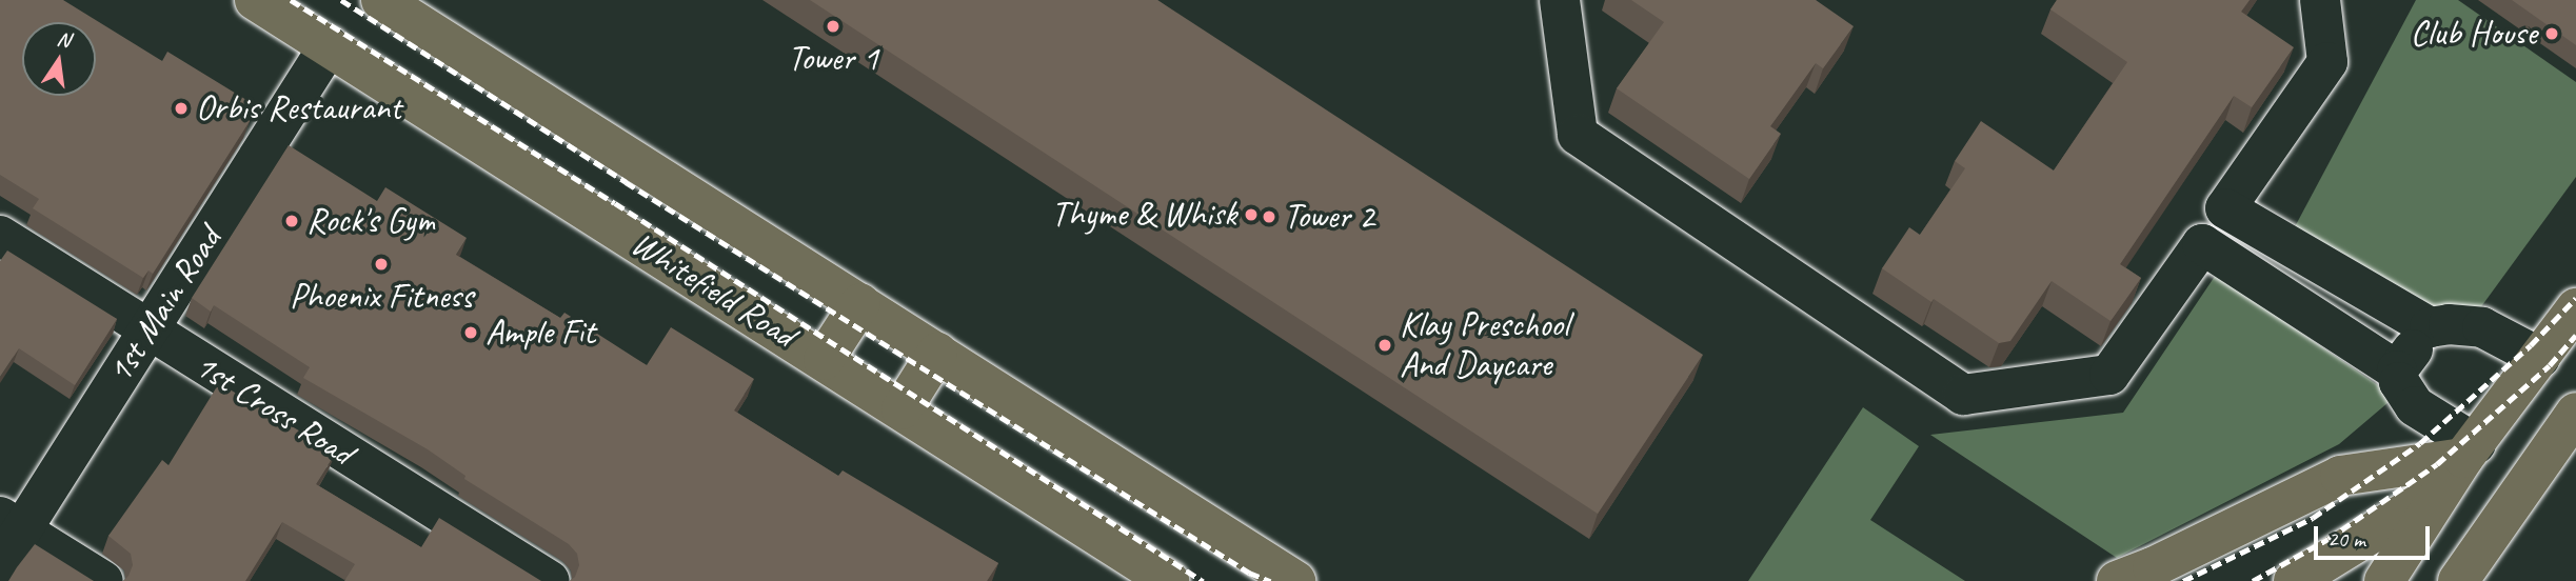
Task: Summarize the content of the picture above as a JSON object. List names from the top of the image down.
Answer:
{
  "streets": {
    "main road": ["Whitefield Road"],
    "street": ["1st Main Road", "1st Cross Road"]
  },
  "crossings": [
    ["Whitefield Road", "1st Main Road"],
    ["1st Main Road", "1st Cross Road"]
  ],
  "places": [
    "Tower 1",
    "Club House",
    "Orbis Restaurant",
    "Thyme & Whisk",
    "Tower 2",
    "Rock's Gym",
    "Phoenix Fitness",
    "Ample Fit",
    "Klay Preschool And Daycare"
  ],
  "scale_bar": "20 m",
  "north": "top"
}
